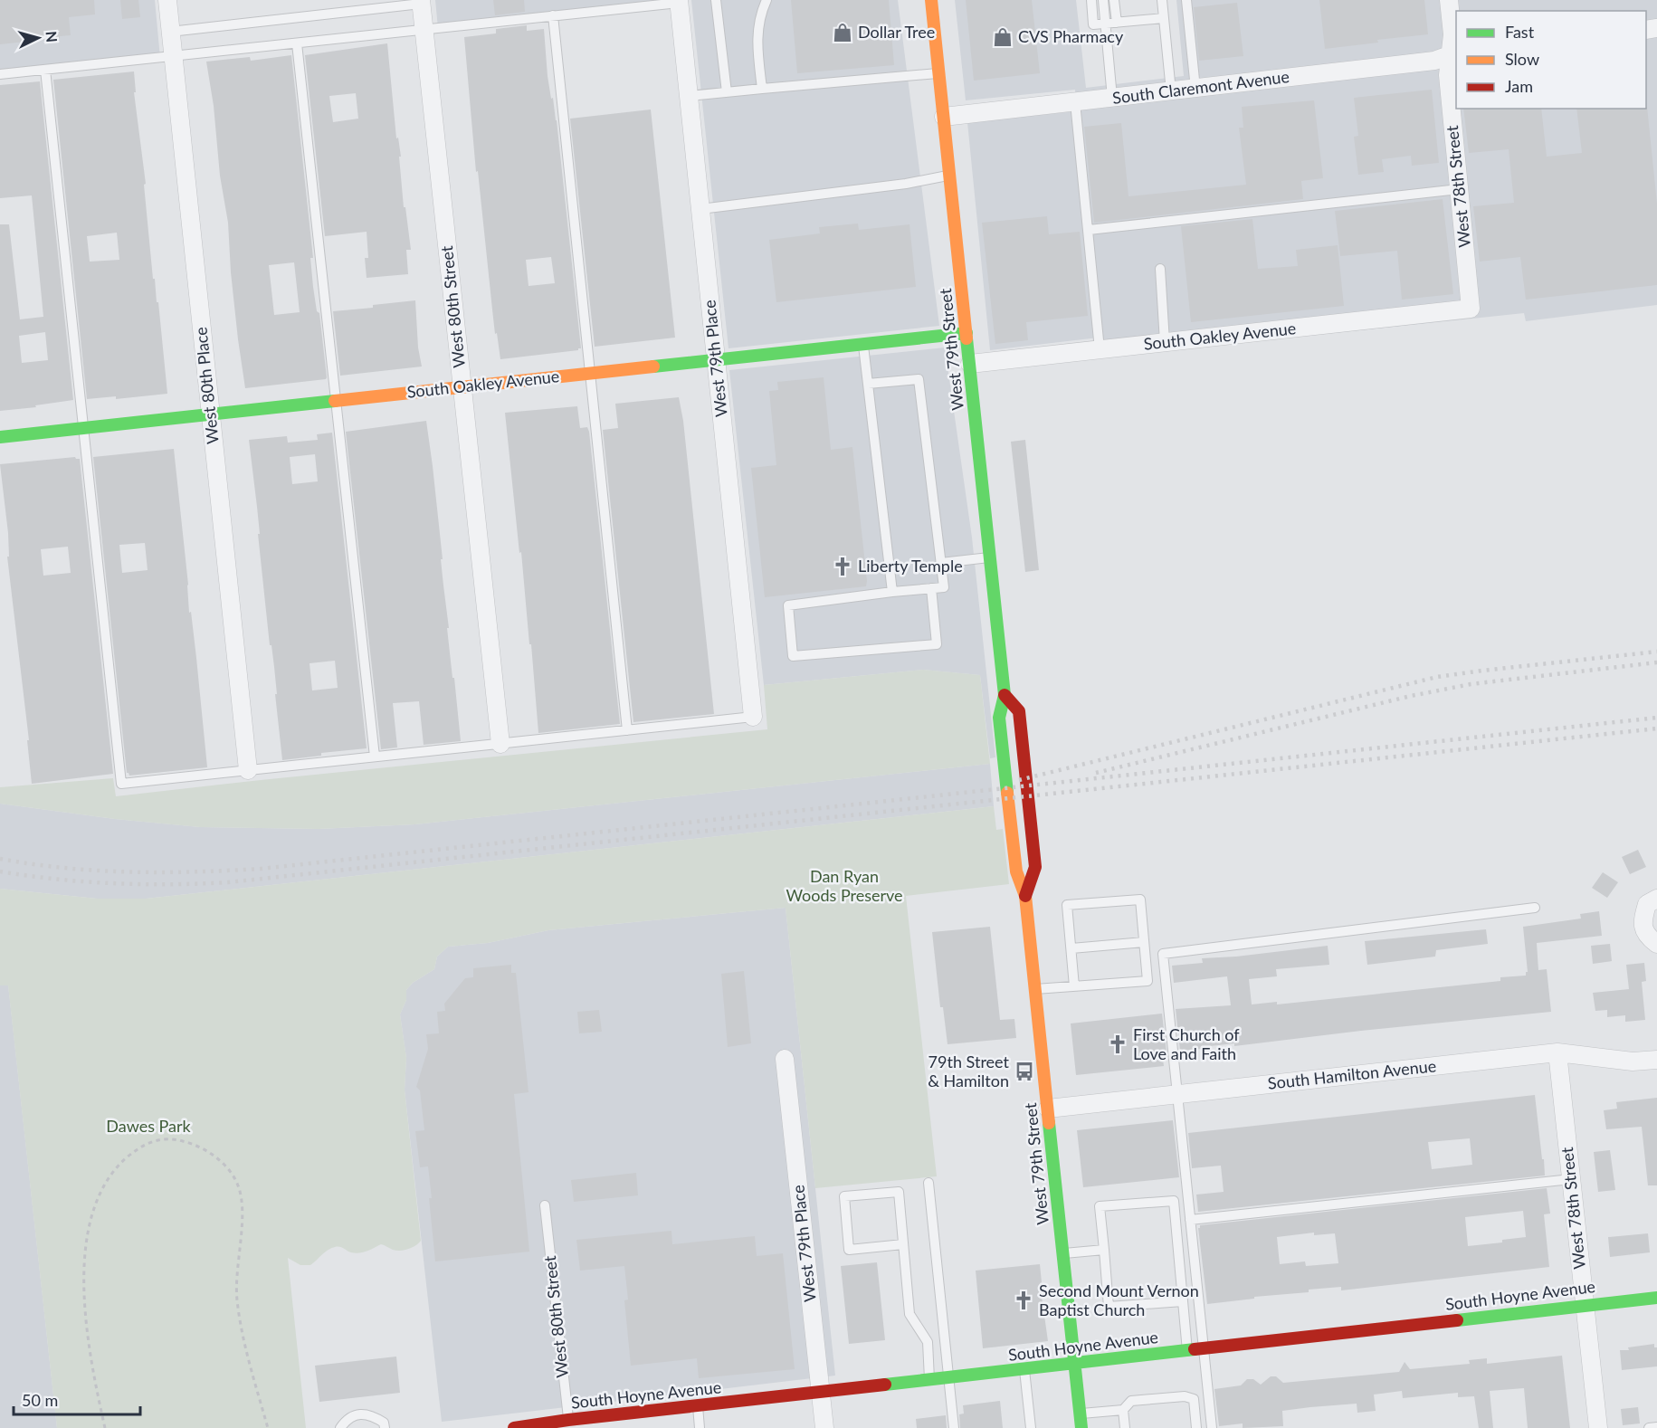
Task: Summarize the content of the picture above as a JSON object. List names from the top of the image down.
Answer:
{
  "streets": {
    "street": [
      "South Claremont Avenue",
      "West 78th Street",
      "West 80th Street",
      "South Oakley Avenue",
      "West 79th Street",
      "West 79th Place",
      "West 80th Place",
      "South Hamilton Avenue",
      "South Hoyne Avenue"
    ]
  },
  "crossings": [
    ["South Claremont Avenue", "West 78th Street"],
    ["South Claremont Avenue", "West 79th Street"],
    ["West 78th Street", "South Oakley Avenue"],
    ["West 78th Street", "South Hamilton Avenue"],
    ["West 78th Street", "South Hoyne Avenue"],
    ["West 80th Street", "South Oakley Avenue"],
    ["West 80th Street", "South Hoyne Avenue"],
    ["South Oakley Avenue", "West 79th Street"],
    ["South Oakley Avenue", "West 79th Place"],
    ["South Oakley Avenue", "West 80th Place"],
    ["West 79th Street", "South Hamilton Avenue"],
    ["West 79th Street", "South Hoyne Avenue"],
    ["West 79th Place", "South Hoyne Avenue"]
  ],
  "parks": ["Dan Ryan Woods Preserve", "Dawes Park"],
  "places": {
    "shop": ["Dollar Tree", "CVS Pharmacy"],
    "church": ["Liberty Temple", "First Church of Love and Faith", "Second Mount Vernon Baptist Church"],
    "bus stop": ["79th Street & Hamilton"]
  },
  "legend": ["Fast", "Slow", "Jam"],
  "scale_bar": "50 m",
  "north": "right"
}
